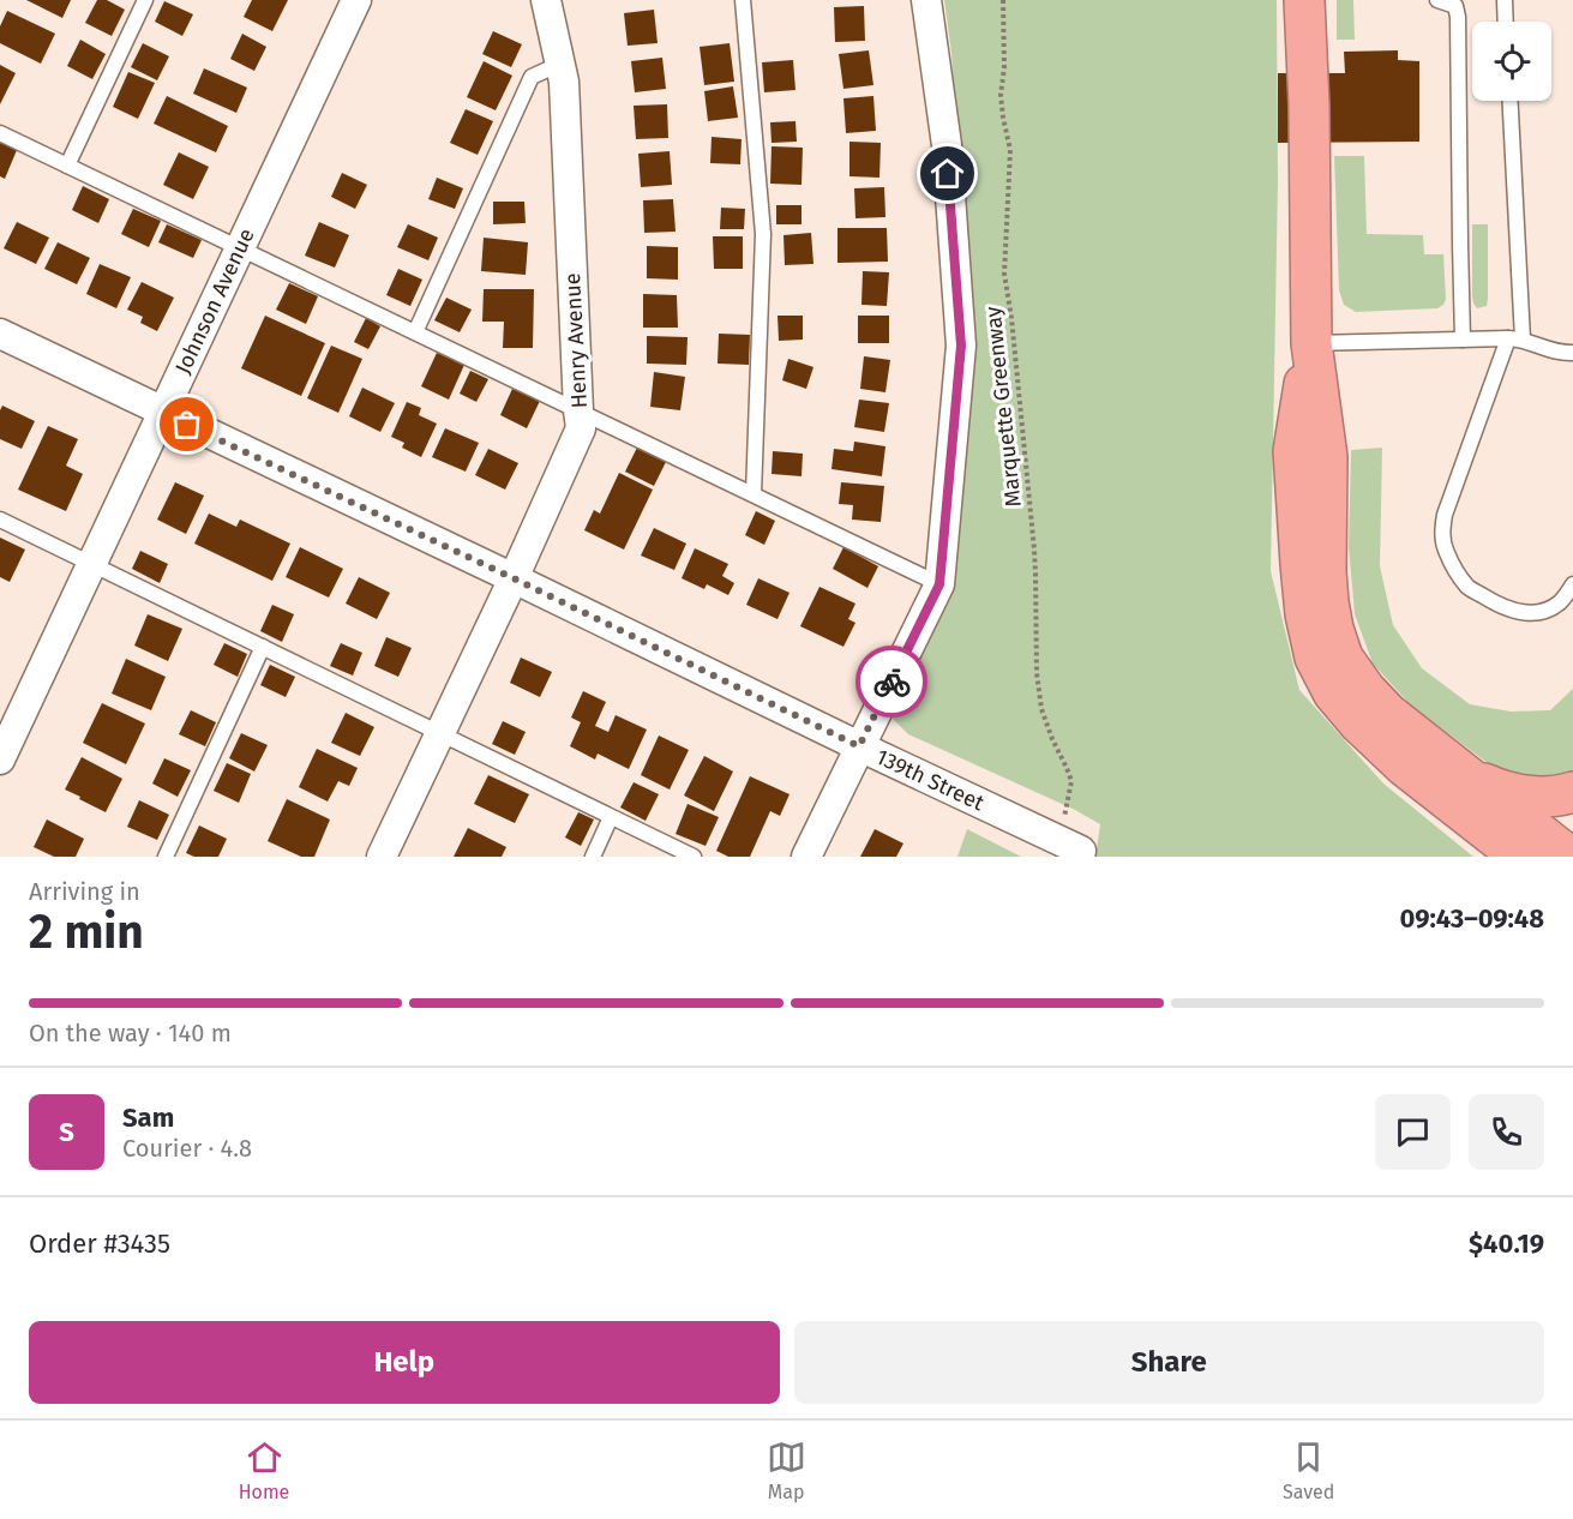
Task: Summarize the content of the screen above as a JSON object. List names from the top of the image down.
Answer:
{
  "streets": {
    "street": ["Johnson Avenue", "Henry Avenue", "139th Street"],
    "path": ["Marquette Greenway"]
  },
  "crossings": [
    ["Johnson Avenue", "139th Street"],
    ["Henry Avenue", "139th Street"]
  ],
  "page": {
    "heading": ["2 min", "Arriving in", "09:43–09:48"],
    "panel": [
      "Sam",
      "Courier · 4.8",
      "Order #3435",
      "$40.19"
    ],
    "bar": "On the way · 140 m",
    "round": "S",
    "buttons": ["Help", "Share"],
    "tabs": ["Home", "Map", "Saved"]
  }
}
